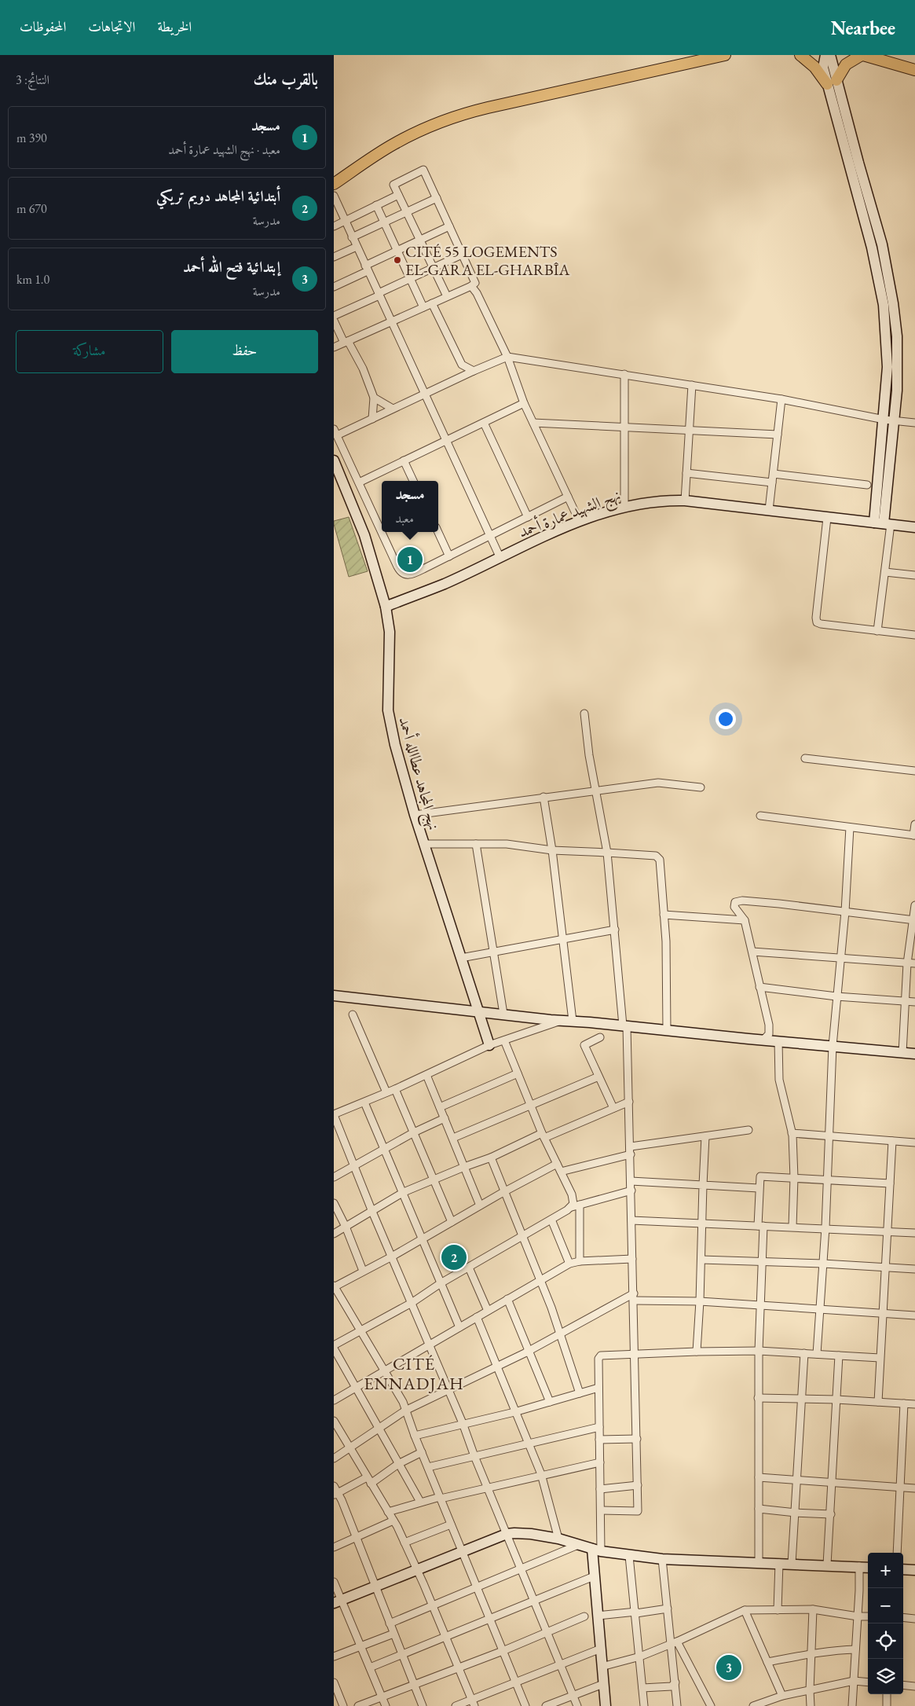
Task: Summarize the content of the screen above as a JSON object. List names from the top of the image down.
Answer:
{
  "streets": {
    "street": ["نهج الشهيد عمارة أحمد", "نهج المجاهد عطاالله أحمد"]
  },
  "crossings": [
    ["نهج الشهيد عمارة أحمد", "نهج المجاهد عطاالله أحمد"]
  ],
  "districts": ["CITÉ ENNADJAH"],
  "places": ["CITÉ 55 LOGEMENTS EL-GARA EL-GHARBÎA"],
  "page": {
    "header": "Nearbee",
    "nav": ["الخريطة", "الاتجاهات", "المحفوظات"],
    "heading": ["بالقرب منك", "النتائج: 3"],
    "list": [
      {
        "mark": "1",
        "name": "مسجد",
        "note": "معبد · نهج الشهيد عمارة أحمد",
        "value": "390 m"
      },
      {
        "mark": "2",
        "name": "أبتدائية المجاهد دويم تريكي",
        "note": "مدرسة",
        "value": "670 m"
      },
      {
        "mark": "3",
        "name": "إبتدائية فتح الله أحمد",
        "note": "مدرسة",
        "value": "1.0 km"
      }
    ],
    "buttons": ["حفظ", "مشاركة"],
    "popup": ["مسجد", "معبد"],
    "pins": ["1", "2", "3"],
    "map_buttons": ["+", "−"]
  }
}
